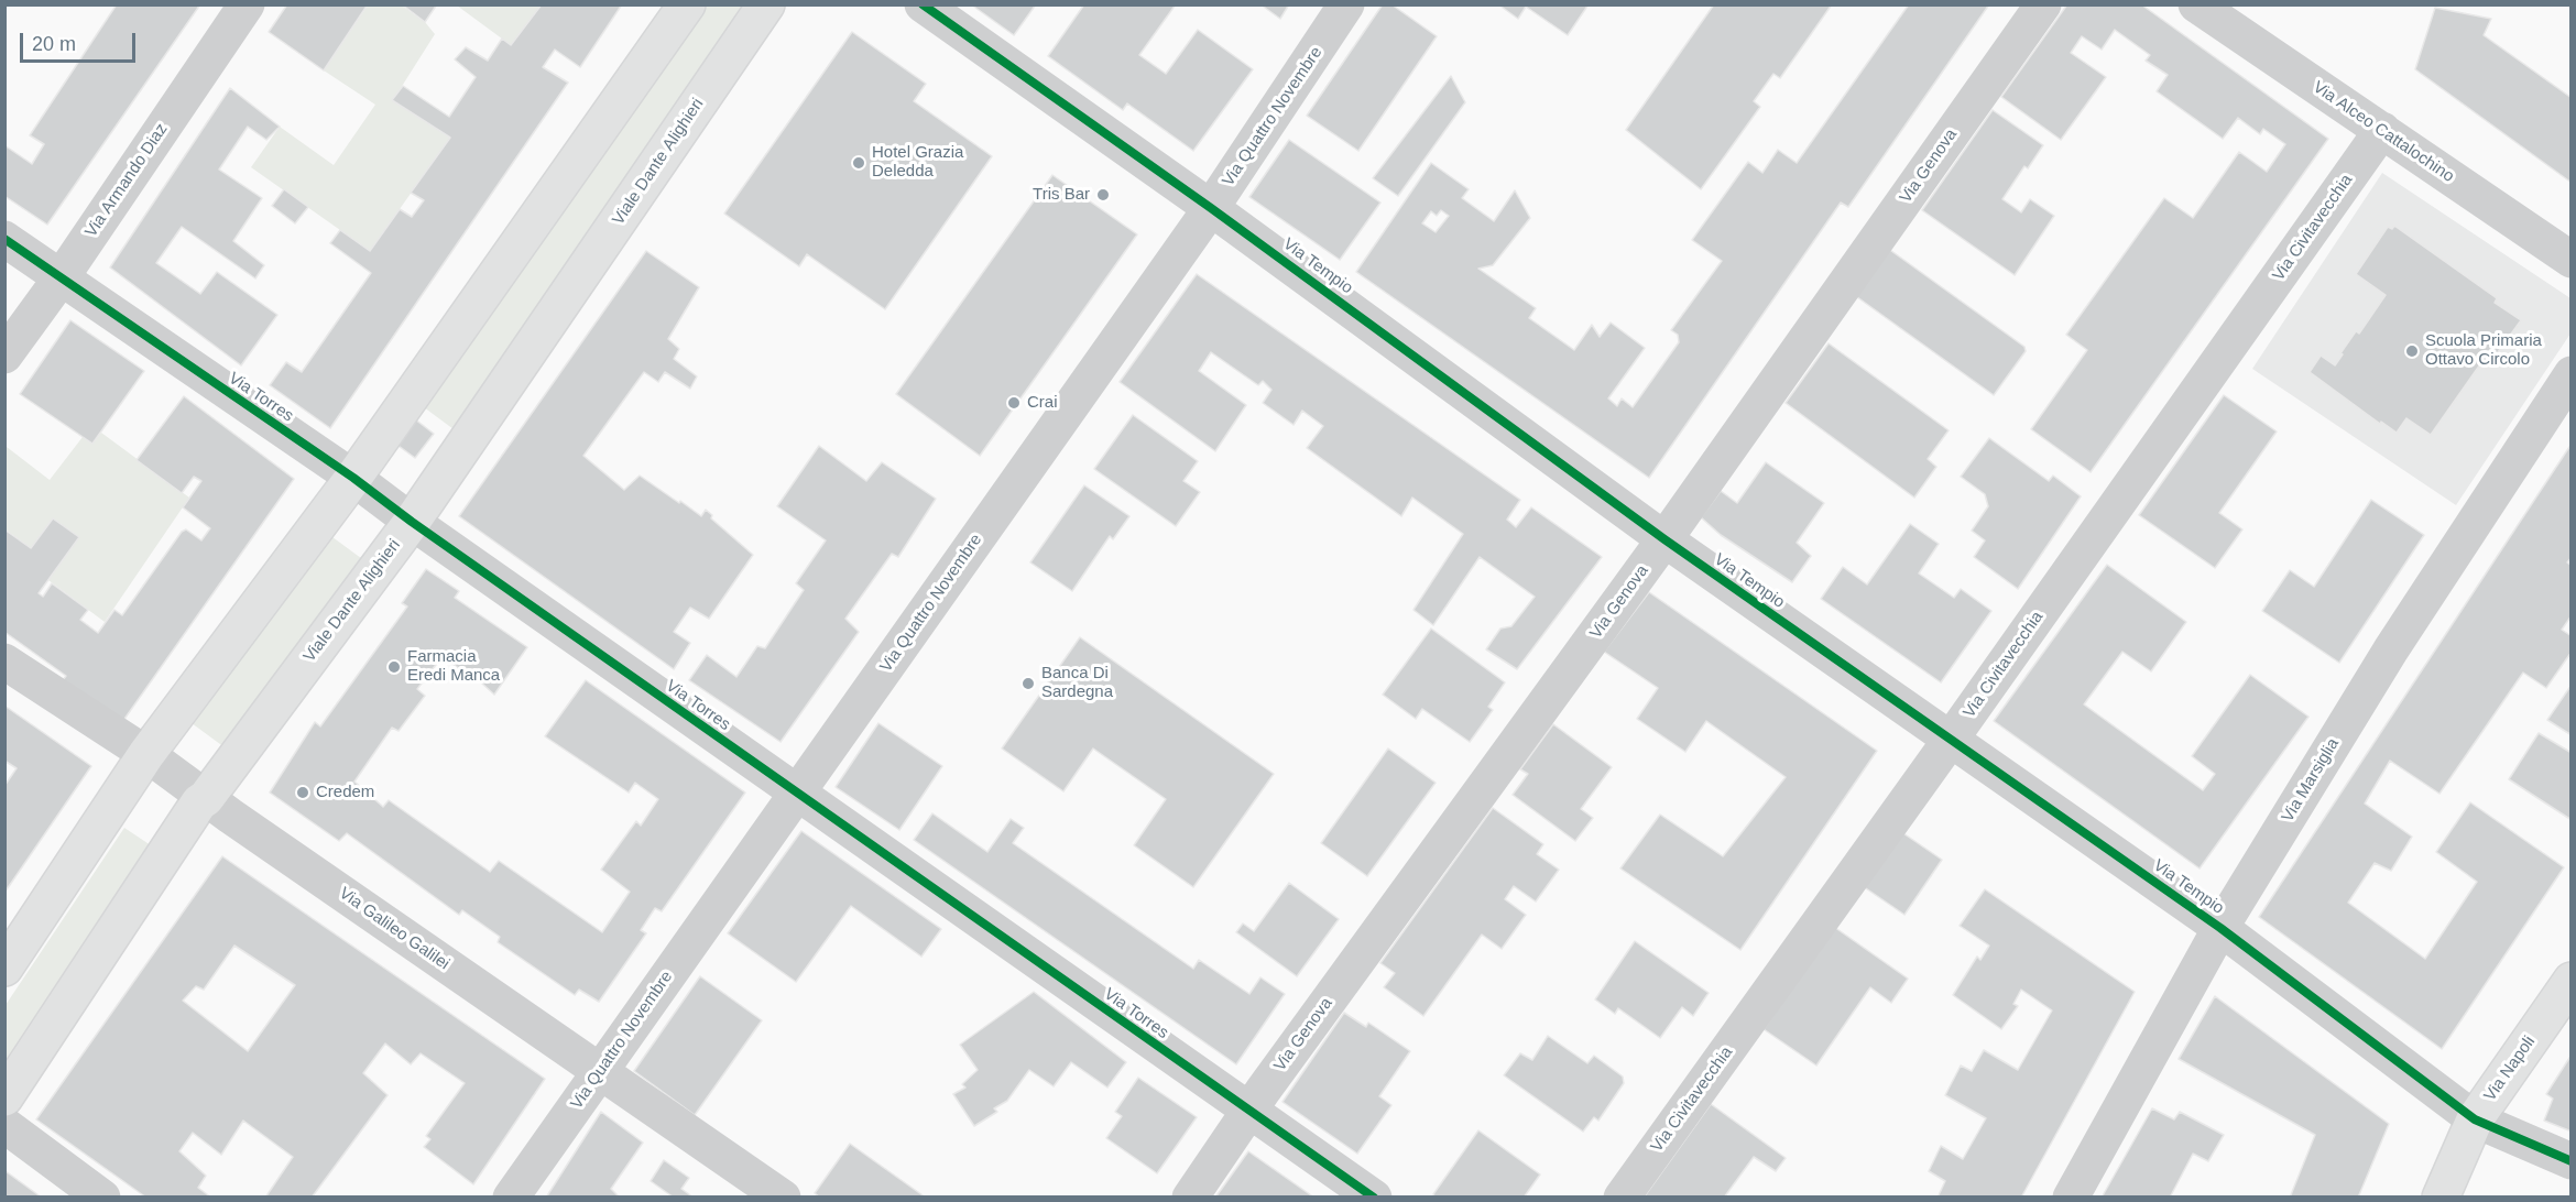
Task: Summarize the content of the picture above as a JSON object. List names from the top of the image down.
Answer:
{
  "streets": {
    "main road": ["Viale Dante Alighieri", "Via Napoli"],
    "street": [
      "Via Quattro Novembre",
      "Via Alceo Cattalochino",
      "Via Genova",
      "Via Armando Diaz",
      "Via Civitavecchia",
      "Via Tempio",
      "Via Torres",
      "Via Marsiglia",
      "Via Galileo Galilei"
    ]
  },
  "crossings": [
    ["Via Quattro Novembre", "Via Tempio"],
    ["Via Quattro Novembre", "Via Torres"],
    ["Via Quattro Novembre", "Via Galileo Galilei"],
    ["Via Alceo Cattalochino", "Via Civitavecchia"],
    ["Viale Dante Alighieri", "Via Torres"],
    ["Viale Dante Alighieri", "Via Galileo Galilei"],
    ["Via Genova", "Via Tempio"],
    ["Via Genova", "Via Torres"],
    ["Via Armando Diaz", "Via Torres"],
    ["Via Civitavecchia", "Via Tempio"],
    ["Via Tempio", "Via Marsiglia"],
    ["Via Tempio", "Via Napoli"]
  ],
  "places": [
    "Hotel Grazia Deledda",
    "Tris Bar",
    "Scuola Primaria Ottavo Circolo",
    "Crai",
    "Farmacia Eredi Manca",
    "Banca Di Sardegna",
    "Credem"
  ],
  "scale_bar": "20 m"
}
